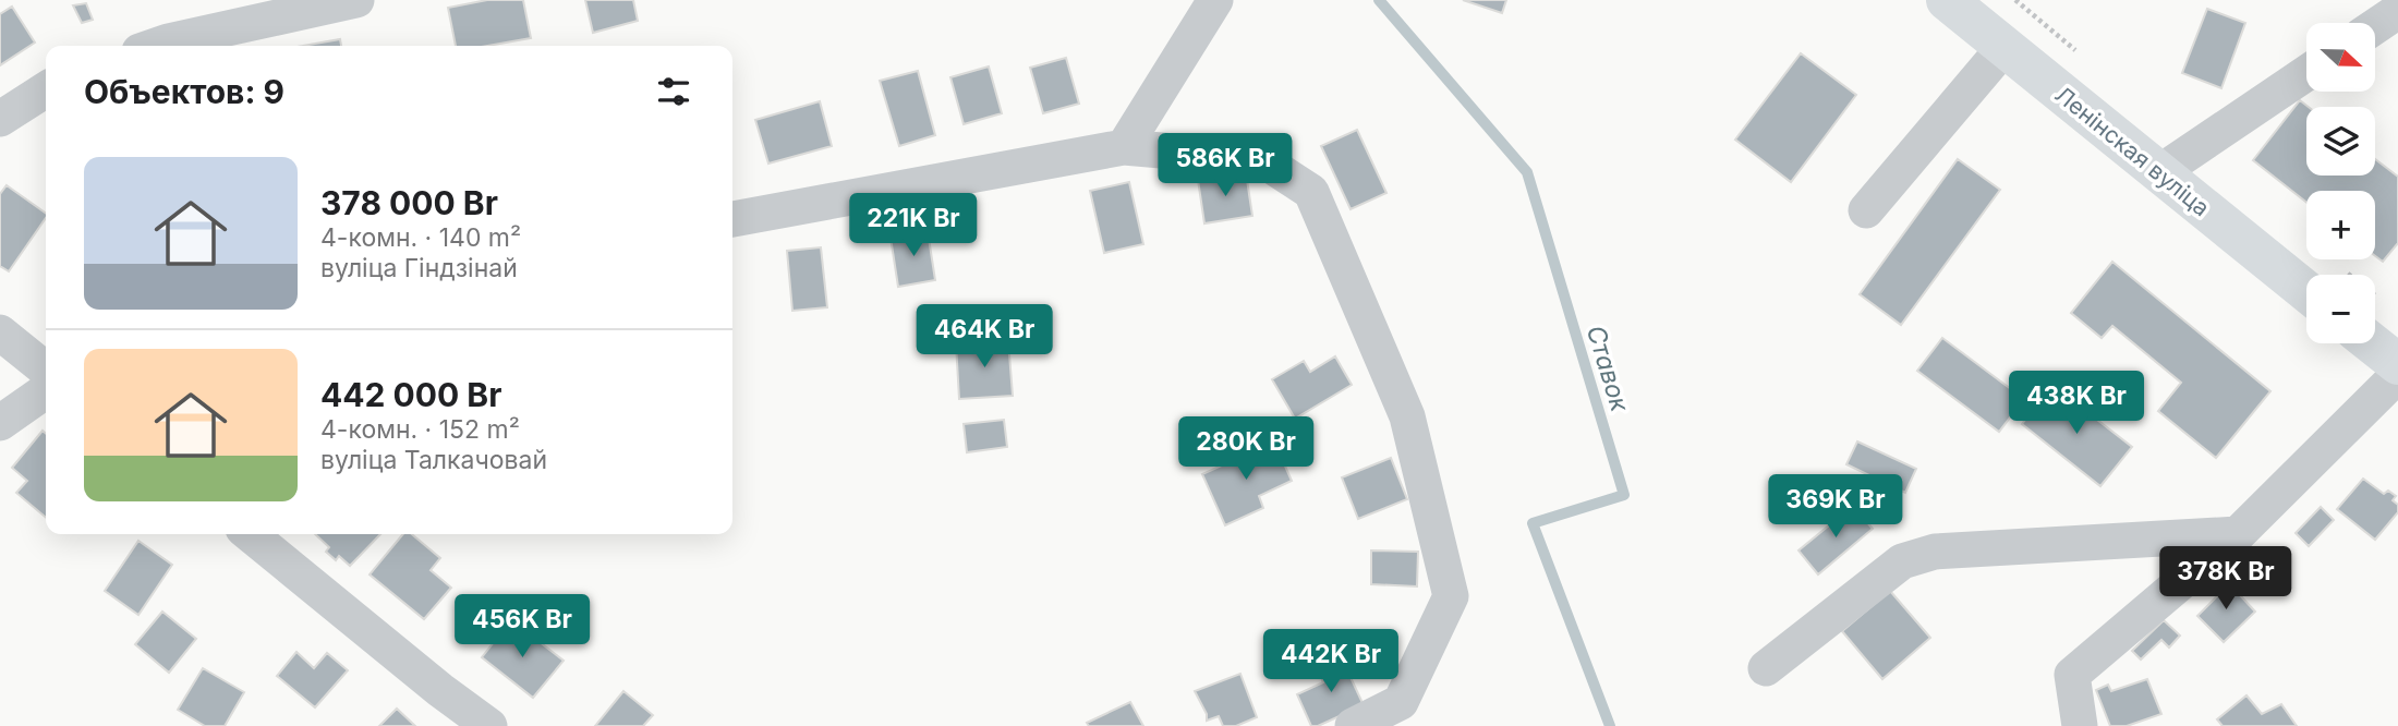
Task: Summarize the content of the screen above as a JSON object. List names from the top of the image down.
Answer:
{
  "streets": {
    "main road": ["Ленінская вуліца"]
  },
  "water": ["Ставок"],
  "north": "right",
  "page": {
    "map_buttons": ["+", "−"],
    "heading": "Объектов: 9",
    "price": [
      "586K Br",
      "221K Br",
      "464K Br",
      "438K Br",
      "280K Br",
      "369K Br",
      "378K Br",
      "456K Br",
      "442K Br"
    ],
    "list": [
      {
        "name": "378 000 Br",
        "note": "4-комн. · 140 m² · вуліца Гіндзінай"
      },
      {
        "name": "442 000 Br",
        "note": "4-комн. · 152 m² · вуліца Талкачовай"
      }
    ]
  }
}
